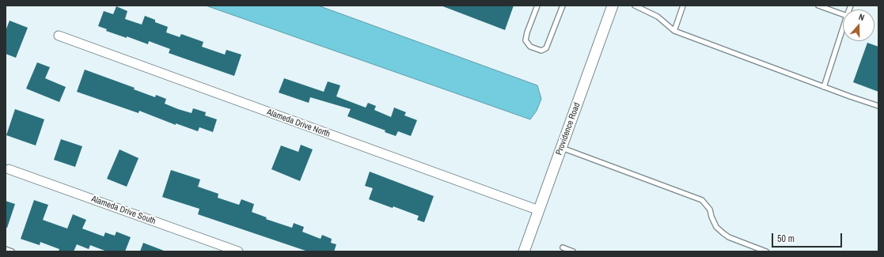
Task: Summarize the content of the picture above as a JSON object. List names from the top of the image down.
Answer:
{
  "streets": {
    "street": ["Alameda Drive North", "Providence Road", "Alameda Drive South"]
  },
  "crossings": [
    ["Alameda Drive North", "Providence Road"]
  ],
  "scale_bar": "50 m",
  "north": "top"
}
